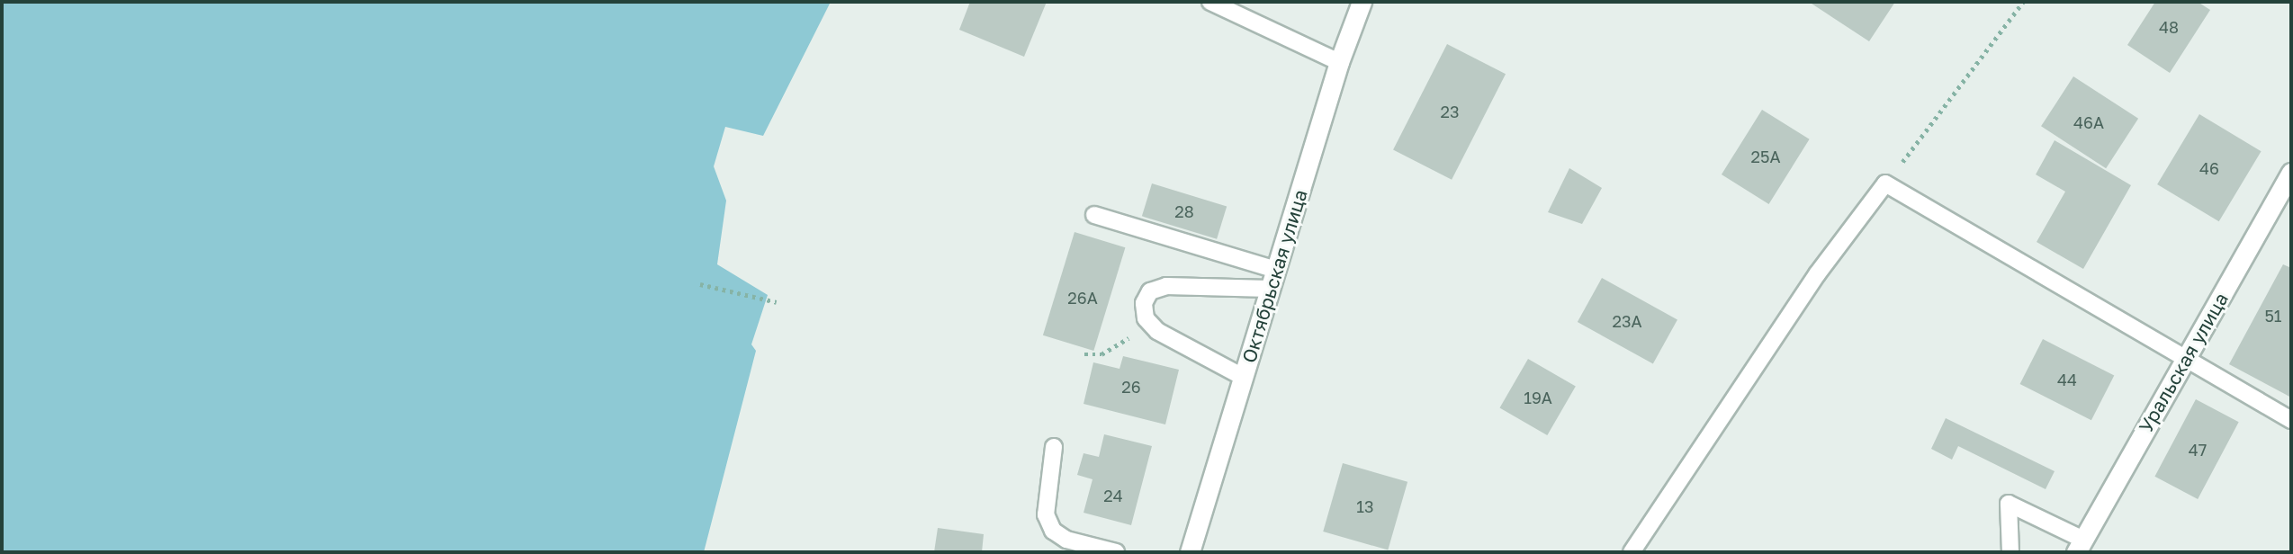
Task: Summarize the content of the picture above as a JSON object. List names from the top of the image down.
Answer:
{
  "streets": {
    "street": ["Октябрьская улица", "Уральская улица"]
  },
  "house_numbers": [
    "48",
    "23",
    "46А",
    "25А",
    "46",
    "28",
    "26А",
    "51",
    "23А",
    "44",
    "26",
    "19А",
    "47",
    "24",
    "13"
  ]
}
